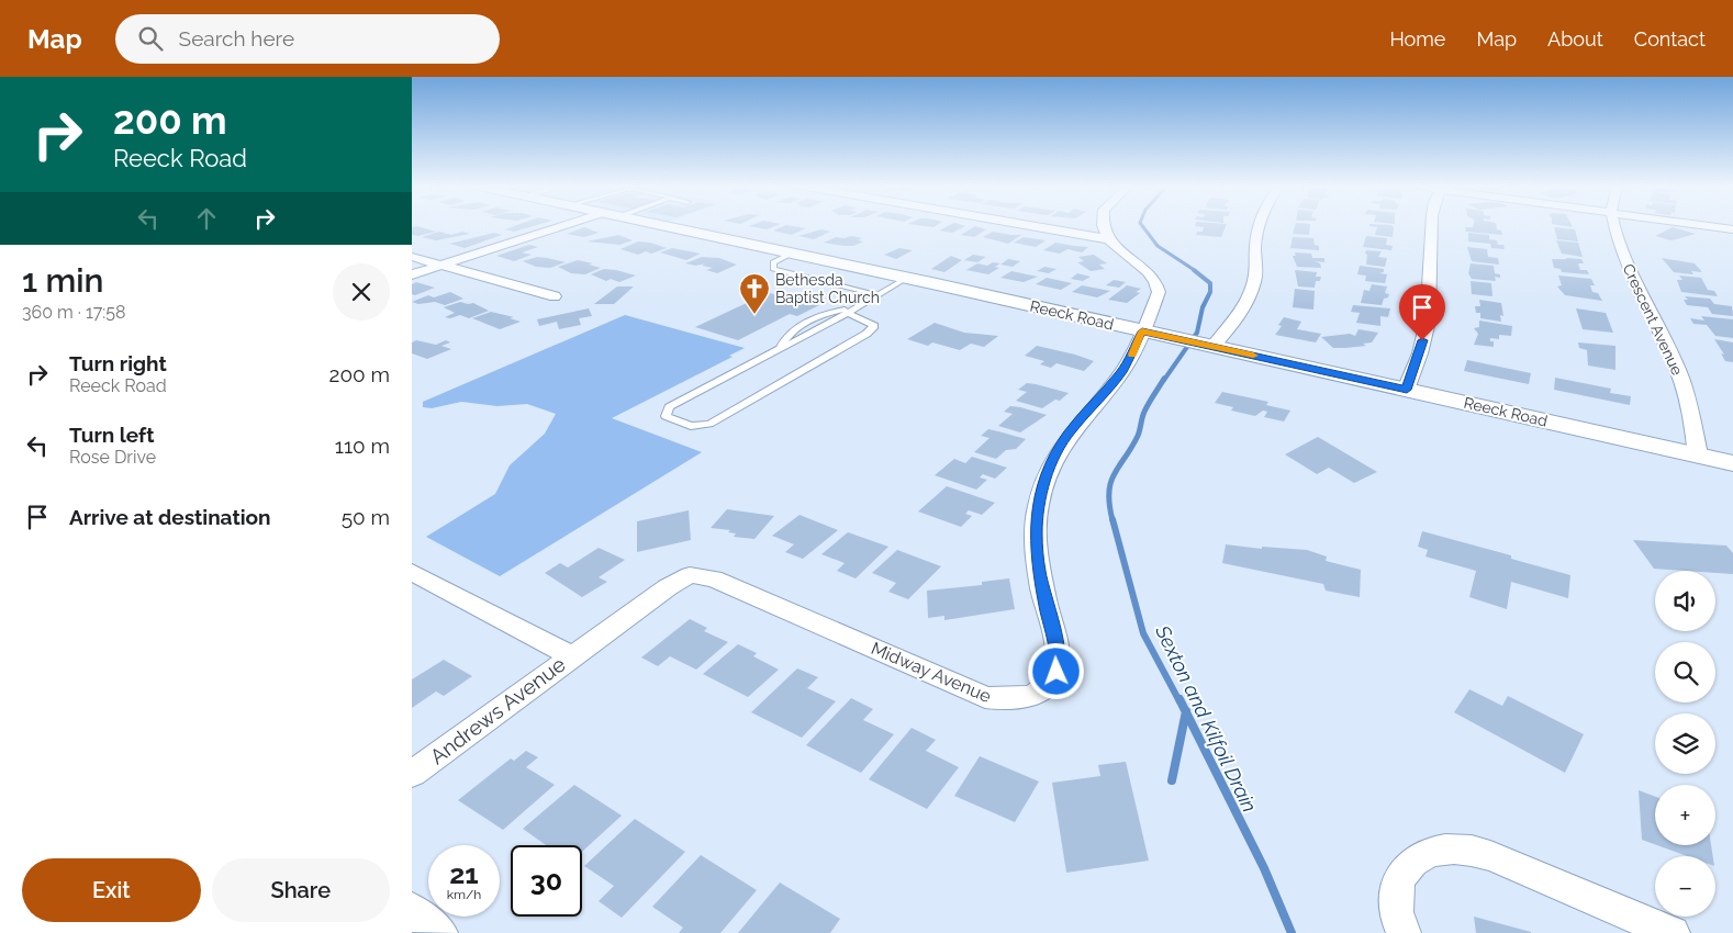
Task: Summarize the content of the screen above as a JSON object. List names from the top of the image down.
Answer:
{
  "streets": {
    "street": [
      "Reeck Road",
      "Crescent Avenue",
      "Midway Avenue",
      "Andrews Avenue"
    ]
  },
  "crossings": [
    ["Reeck Road", "Crescent Avenue"],
    ["Reeck Road", "Midway Avenue"],
    ["Midway Avenue", "Andrews Avenue"]
  ],
  "water": ["Sexton and Kilfoil Drain"],
  "places": {
    "church": ["Bethesda Baptist Church"]
  },
  "page": {
    "header": "Map",
    "search": "Search here",
    "nav": [
      "Home",
      "Map",
      "About",
      "Contact"
    ],
    "turn": ["200 m", "Reeck Road"],
    "heading": ["1 min", "360 m · 17:58"],
    "list": [
      {
        "name": "Turn right",
        "note": "Reeck Road",
        "value": "200 m"
      },
      {
        "name": "Turn left",
        "note": "Rose Drive",
        "value": "110 m"
      },
      {
        "name": "Arrive at destination",
        "value": "50 m"
      }
    ],
    "map_buttons": ["+", "−"],
    "speed": "21 km/h",
    "limit": "30",
    "buttons": ["Exit", "Share"]
  }
}
